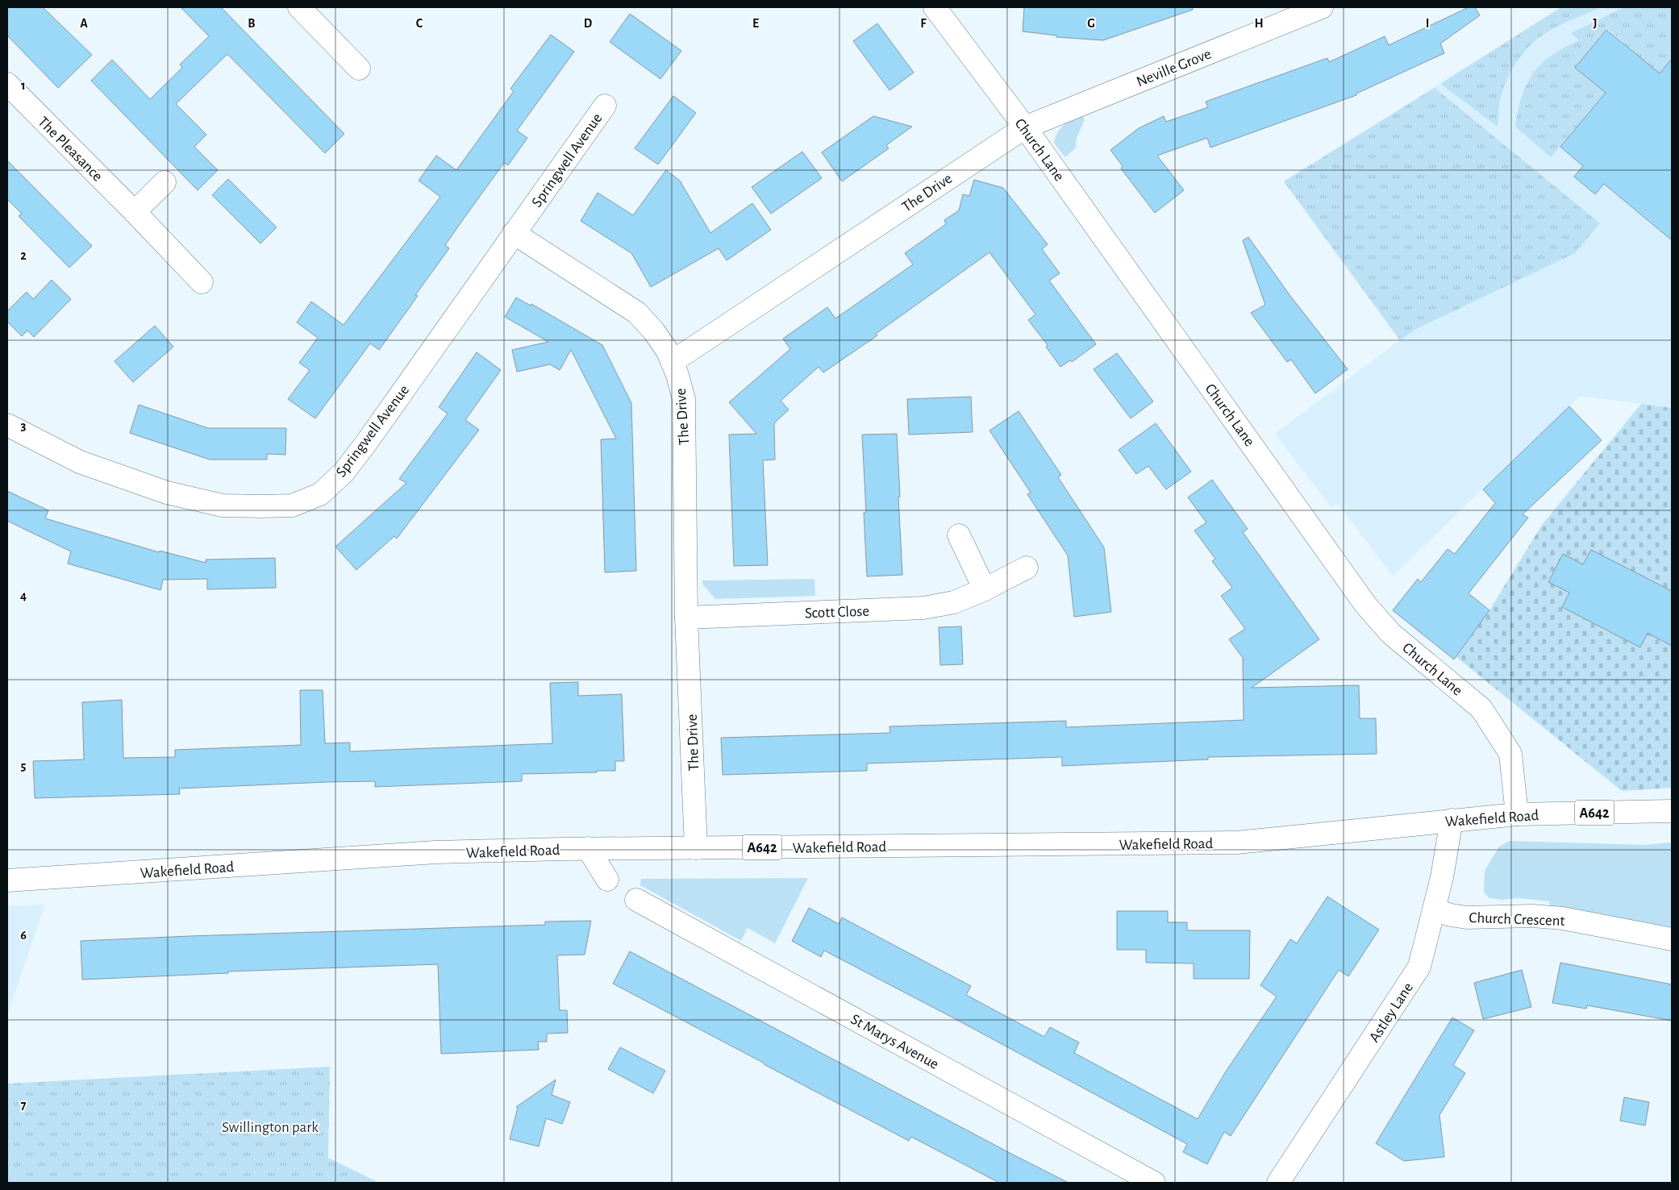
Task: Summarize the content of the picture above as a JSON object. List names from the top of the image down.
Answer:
{
  "streets": {
    "street": [
      "Neville Grove",
      "The Pleasance",
      "Church Lane",
      "Springwell Avenue",
      "The Drive",
      "Scott Close",
      "A642",
      "Wakefield Road",
      "Church Crescent",
      "Astley Lane",
      "St Marys Avenue"
    ]
  },
  "crossings": [
    ["Neville Grove", "Church Lane"],
    ["Neville Grove", "The Drive"],
    ["Church Lane", "The Drive"],
    ["Church Lane", "Wakefield Road"],
    ["The Drive", "Scott Close"],
    ["The Drive", "Wakefield Road"],
    ["Wakefield Road", "Astley Lane"],
    ["Church Crescent", "Astley Lane"]
  ],
  "parks": ["Swillington park"],
  "grid": {
    "columns": [
      "A",
      "B",
      "C",
      "D",
      "E",
      "F",
      "G",
      "H",
      "I",
      "J"
    ],
    "rows": [
      "1",
      "2",
      "3",
      "4",
      "5",
      "6",
      "7"
    ]
  }
}
